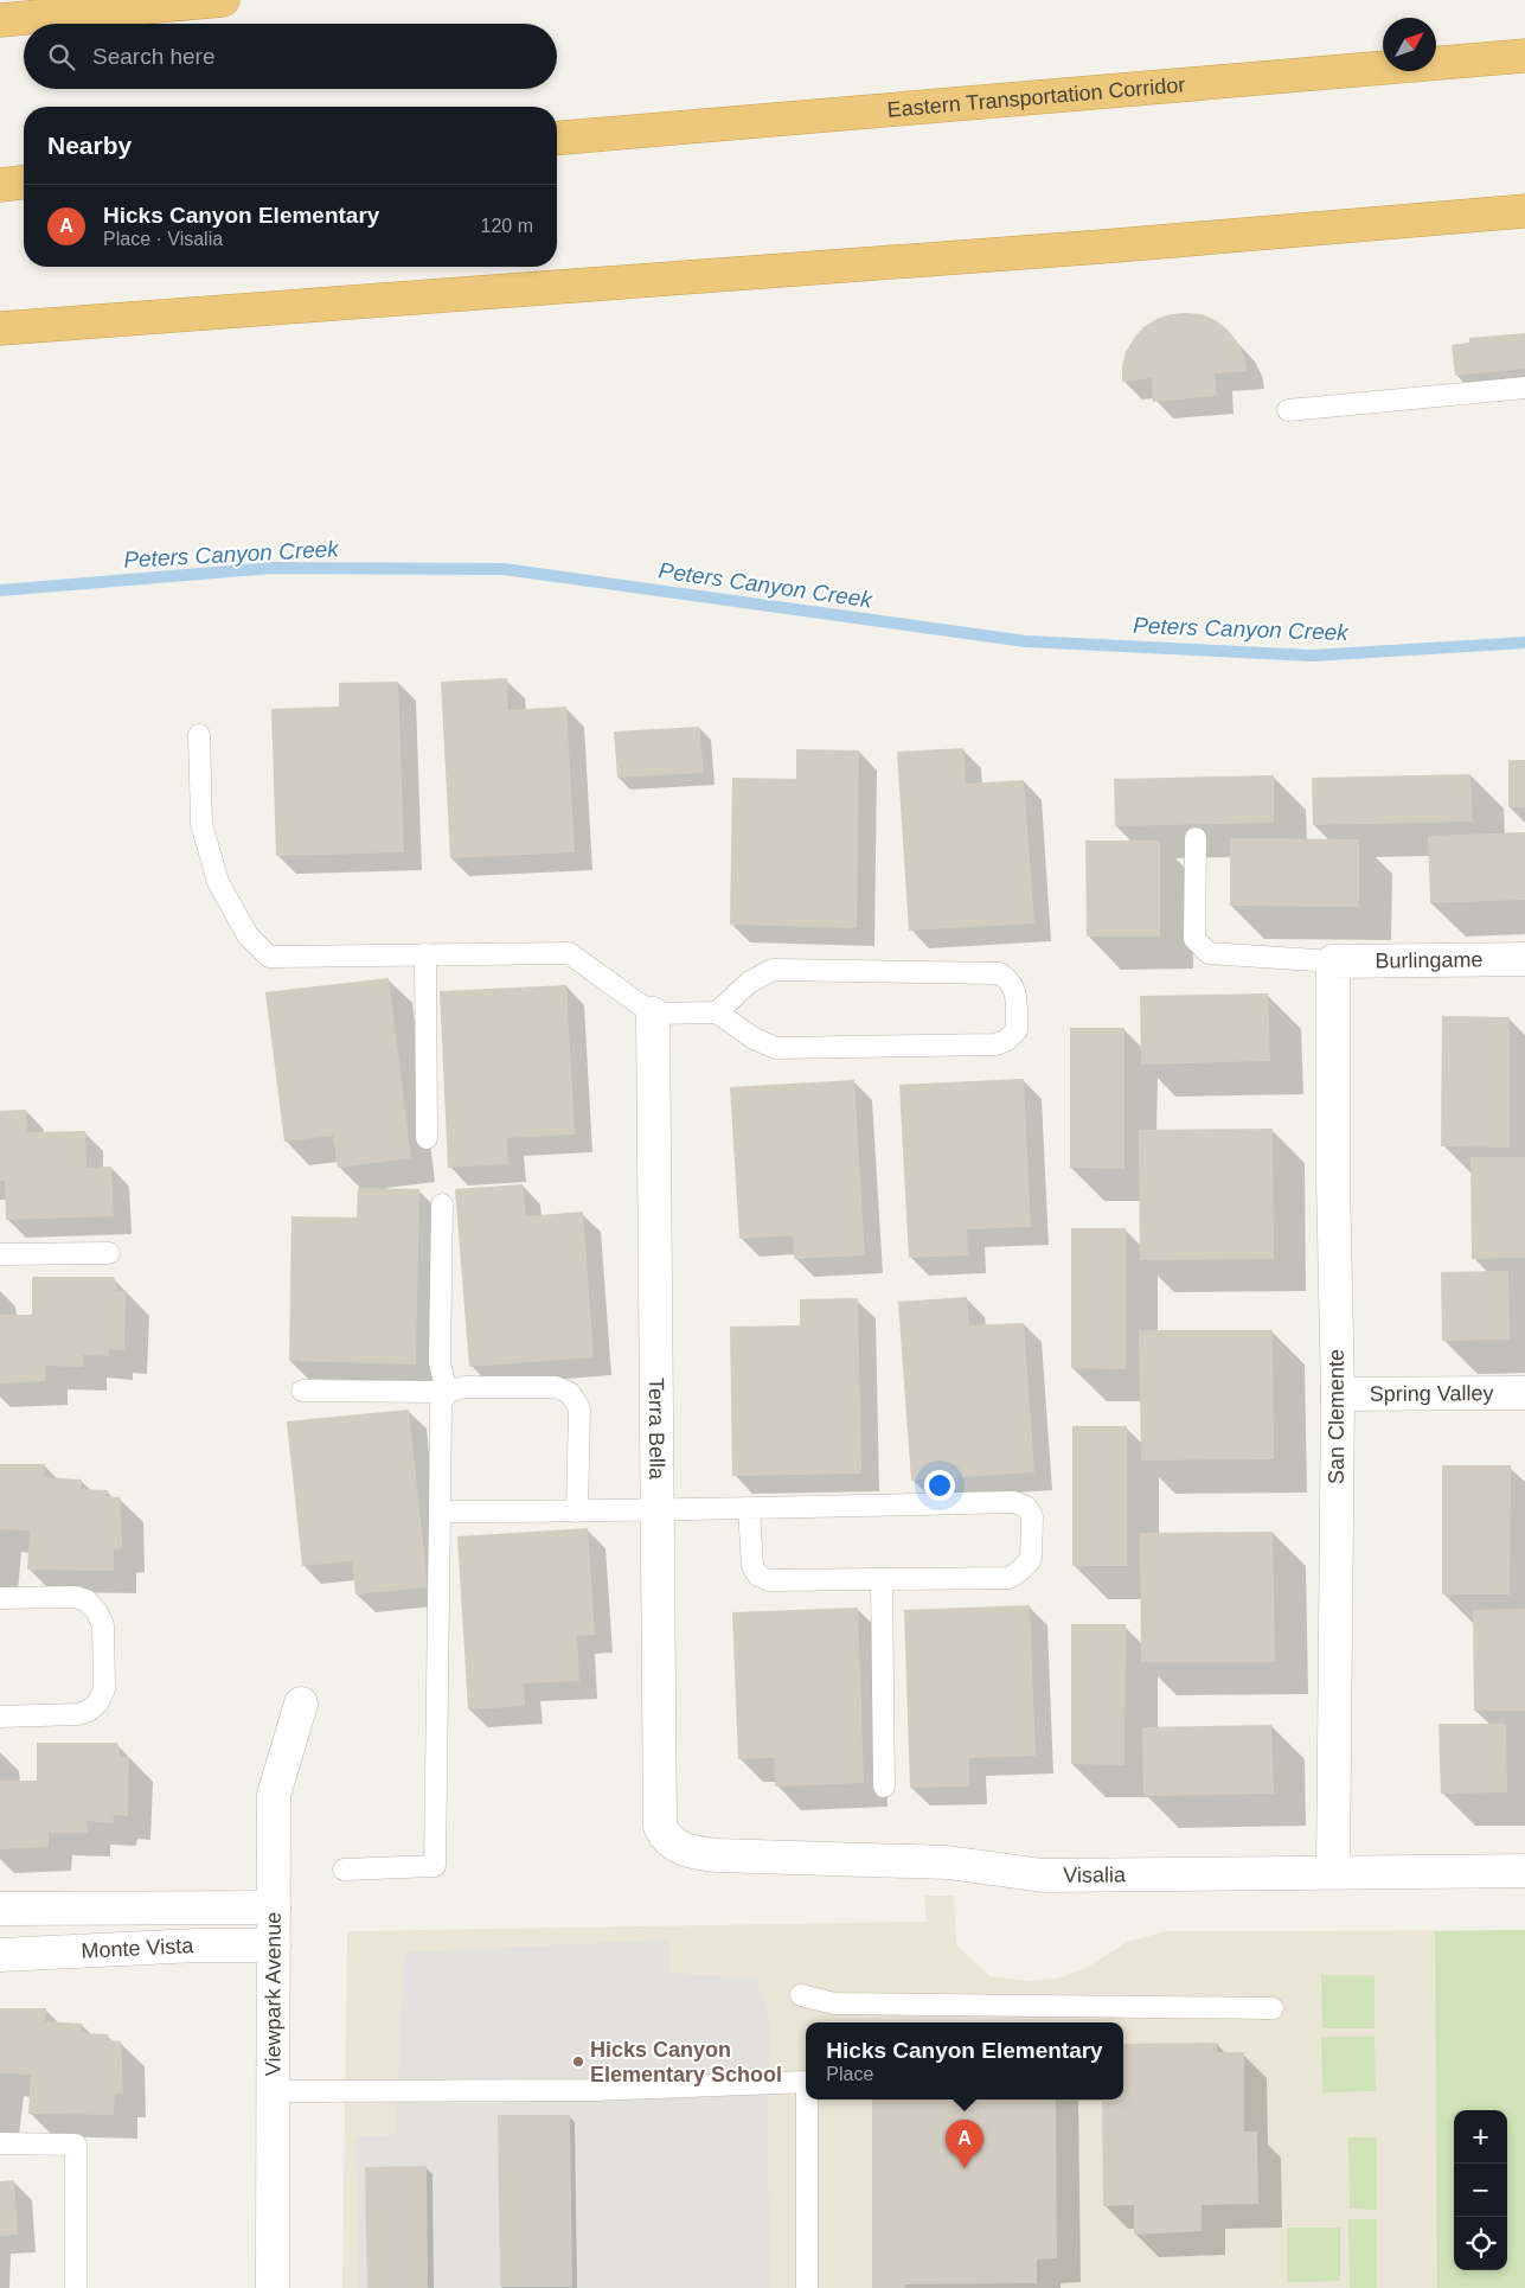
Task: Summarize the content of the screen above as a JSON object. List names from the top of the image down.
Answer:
{
  "streets": {
    "highway": ["Eastern Transportation Corridor"],
    "street": [
      "Burlingame",
      "Spring Valley",
      "San Clemente",
      "Terra Bella",
      "Visalia",
      "Monte Vista",
      "Viewpark Avenue"
    ]
  },
  "crossings": [
    ["Burlingame", "San Clemente"],
    ["Spring Valley", "San Clemente"],
    ["San Clemente", "Visalia"],
    ["Terra Bella", "Visalia"],
    ["Monte Vista", "Viewpark Avenue"]
  ],
  "water": ["Peters Canyon Creek"],
  "places": ["Hicks Canyon Elementary School"],
  "north": "top right",
  "page": {
    "search": "Search here",
    "heading": "Nearby",
    "list": [
      {
        "mark": "A",
        "name": "Hicks Canyon Elementary",
        "note": "Place · Visalia",
        "value": "120 m"
      }
    ],
    "popup": ["Hicks Canyon Elementary", "Place"],
    "map_buttons": ["+", "−"],
    "pins": "A"
  }
}
